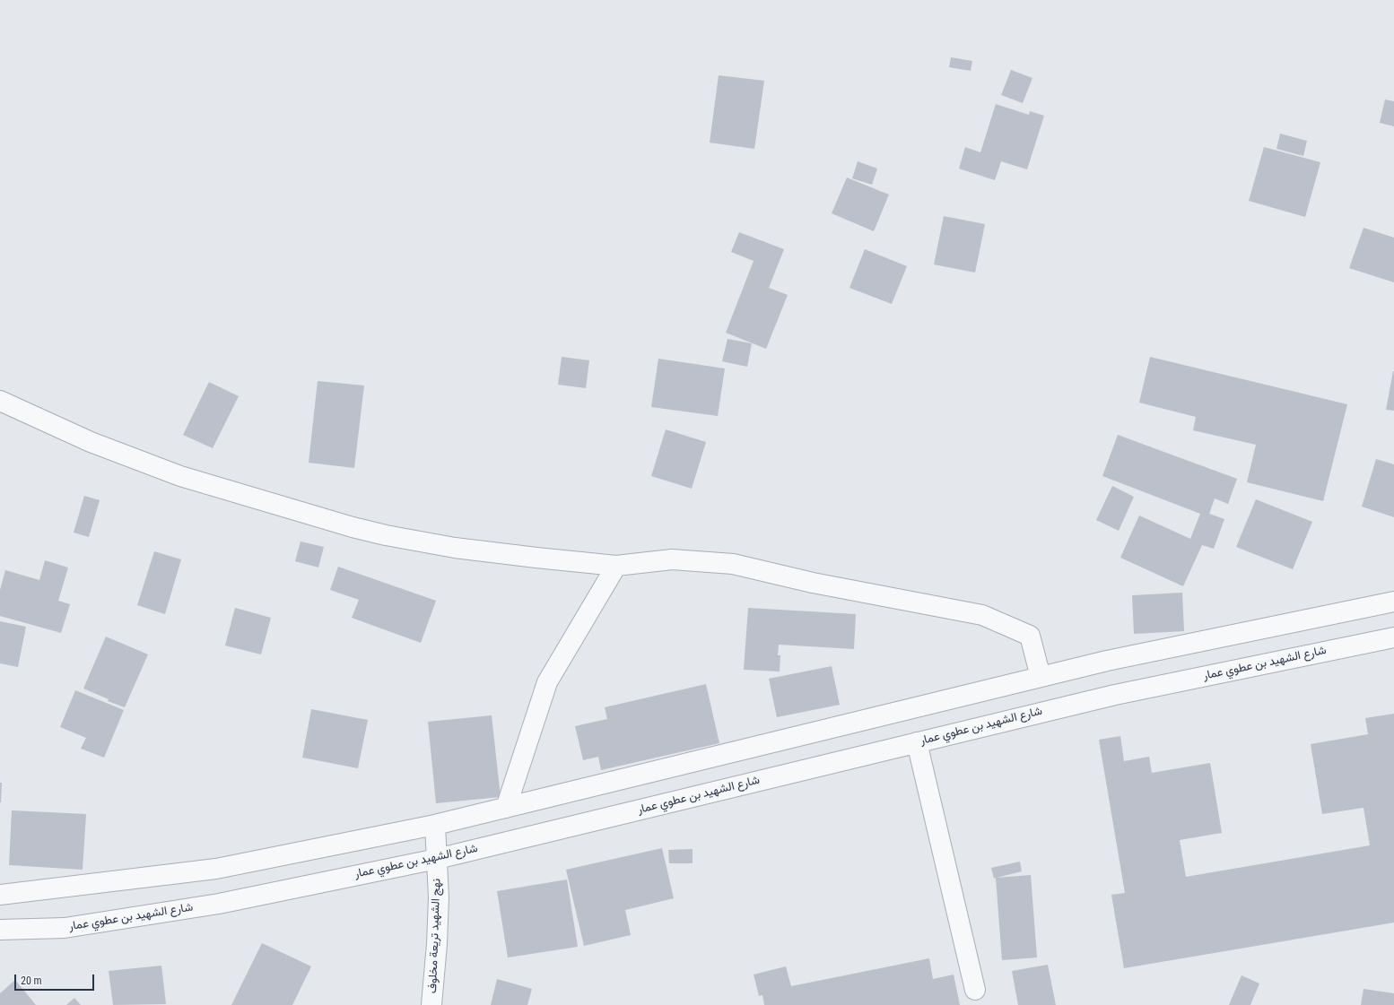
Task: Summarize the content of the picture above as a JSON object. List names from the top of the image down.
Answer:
{
  "streets": {
    "street": ["شارع الشهيد بن عطوي عمار", "نهج الشهيد تريعة مخلوف"]
  },
  "crossings": [
    ["شارع الشهيد بن عطوي عمار", "نهج الشهيد تريعة مخلوف"]
  ],
  "scale_bar": "20 m"
}
